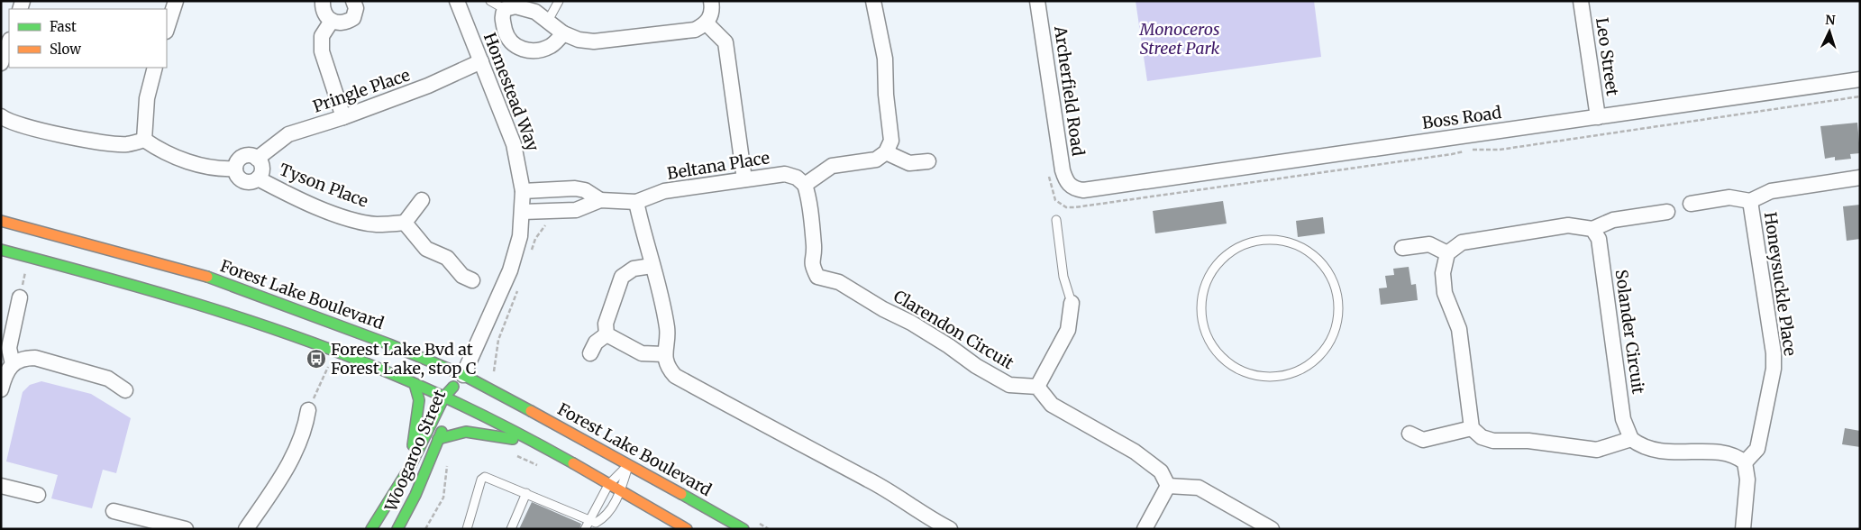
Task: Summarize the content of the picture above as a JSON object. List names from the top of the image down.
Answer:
{
  "streets": {
    "main road": ["Forest Lake Boulevard", "Woogaroo Street"],
    "street": [
      "Leo Street",
      "Pringle Place",
      "Archerfield Road",
      "Homestead Way",
      "Boss Road",
      "Beltana Place",
      "Tyson Place",
      "Honeysuckle Place",
      "Clarendon Circuit",
      "Solander Circuit"
    ]
  },
  "crossings": [
    ["Leo Street", "Boss Road"],
    ["Pringle Place", "Homestead Way"],
    ["Pringle Place", "Tyson Place"],
    ["Archerfield Road", "Boss Road"],
    ["Homestead Way", "Beltana Place"],
    ["Homestead Way", "Forest Lake Boulevard"],
    ["Homestead Way", "Woogaroo Street"],
    ["Beltana Place", "Clarendon Circuit"],
    ["Forest Lake Boulevard", "Woogaroo Street"]
  ],
  "parks": ["Monoceros Street Park"],
  "places": {
    "bus stop": ["Forest Lake Bvd at Forest Lake, stop C"]
  },
  "legend": ["Fast", "Slow"],
  "north": "top"
}
